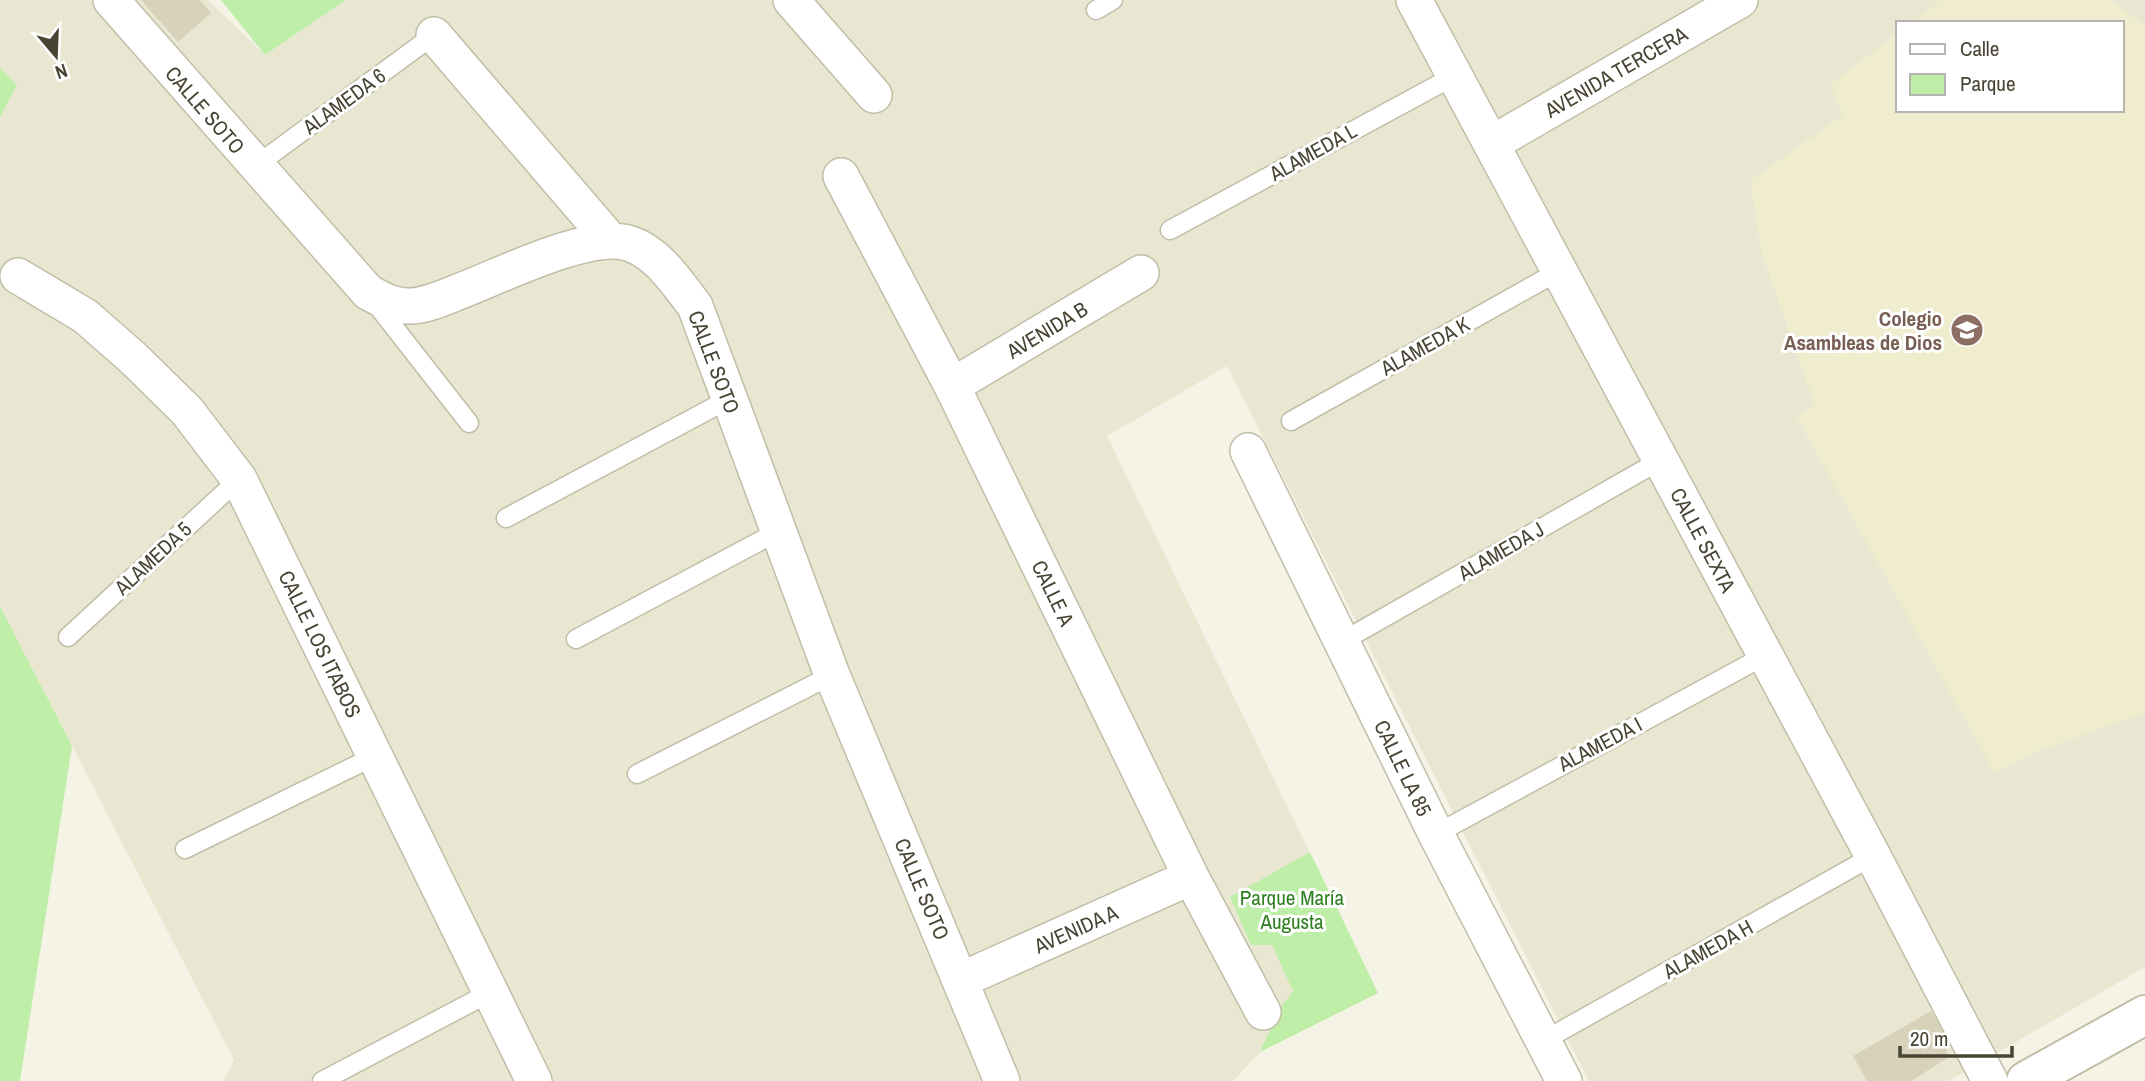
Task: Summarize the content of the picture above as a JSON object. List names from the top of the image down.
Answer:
{
  "streets": {
    "street": [
      "AVENIDA TERCERA",
      "CALLE SOTO",
      "AVENIDA B",
      "CALLE SEXTA",
      "CALLE A",
      "CALLE LOS ITABOS",
      "CALLE LA 85",
      "AVENIDA A"
    ],
    "lane": [
      "ALAMEDA 6",
      "ALAMEDA L",
      "ALAMEDA K",
      "ALAMEDA J",
      "ALAMEDA 5",
      "ALAMEDA I",
      "ALAMEDA H"
    ]
  },
  "crossings": [
    ["AVENIDA TERCERA", "CALLE SEXTA"],
    ["ALAMEDA 6", "CALLE SOTO"],
    ["CALLE SOTO", "AVENIDA A"],
    ["ALAMEDA L", "CALLE SEXTA"],
    ["AVENIDA B", "CALLE A"],
    ["ALAMEDA K", "CALLE SEXTA"],
    ["CALLE SEXTA", "ALAMEDA J"],
    ["CALLE SEXTA", "ALAMEDA I"],
    ["CALLE SEXTA", "ALAMEDA H"],
    ["ALAMEDA J", "CALLE LA 85"],
    ["ALAMEDA 5", "CALLE LOS ITABOS"],
    ["CALLE A", "AVENIDA A"],
    ["ALAMEDA I", "CALLE LA 85"],
    ["CALLE LA 85", "ALAMEDA H"]
  ],
  "parks": ["Parque María Augusta"],
  "places": {
    "school or university": ["Colegio Asambleas de Dios"]
  },
  "legend": ["Calle", "Parque"],
  "scale_bar": "20 m",
  "north": "bottom"
}
